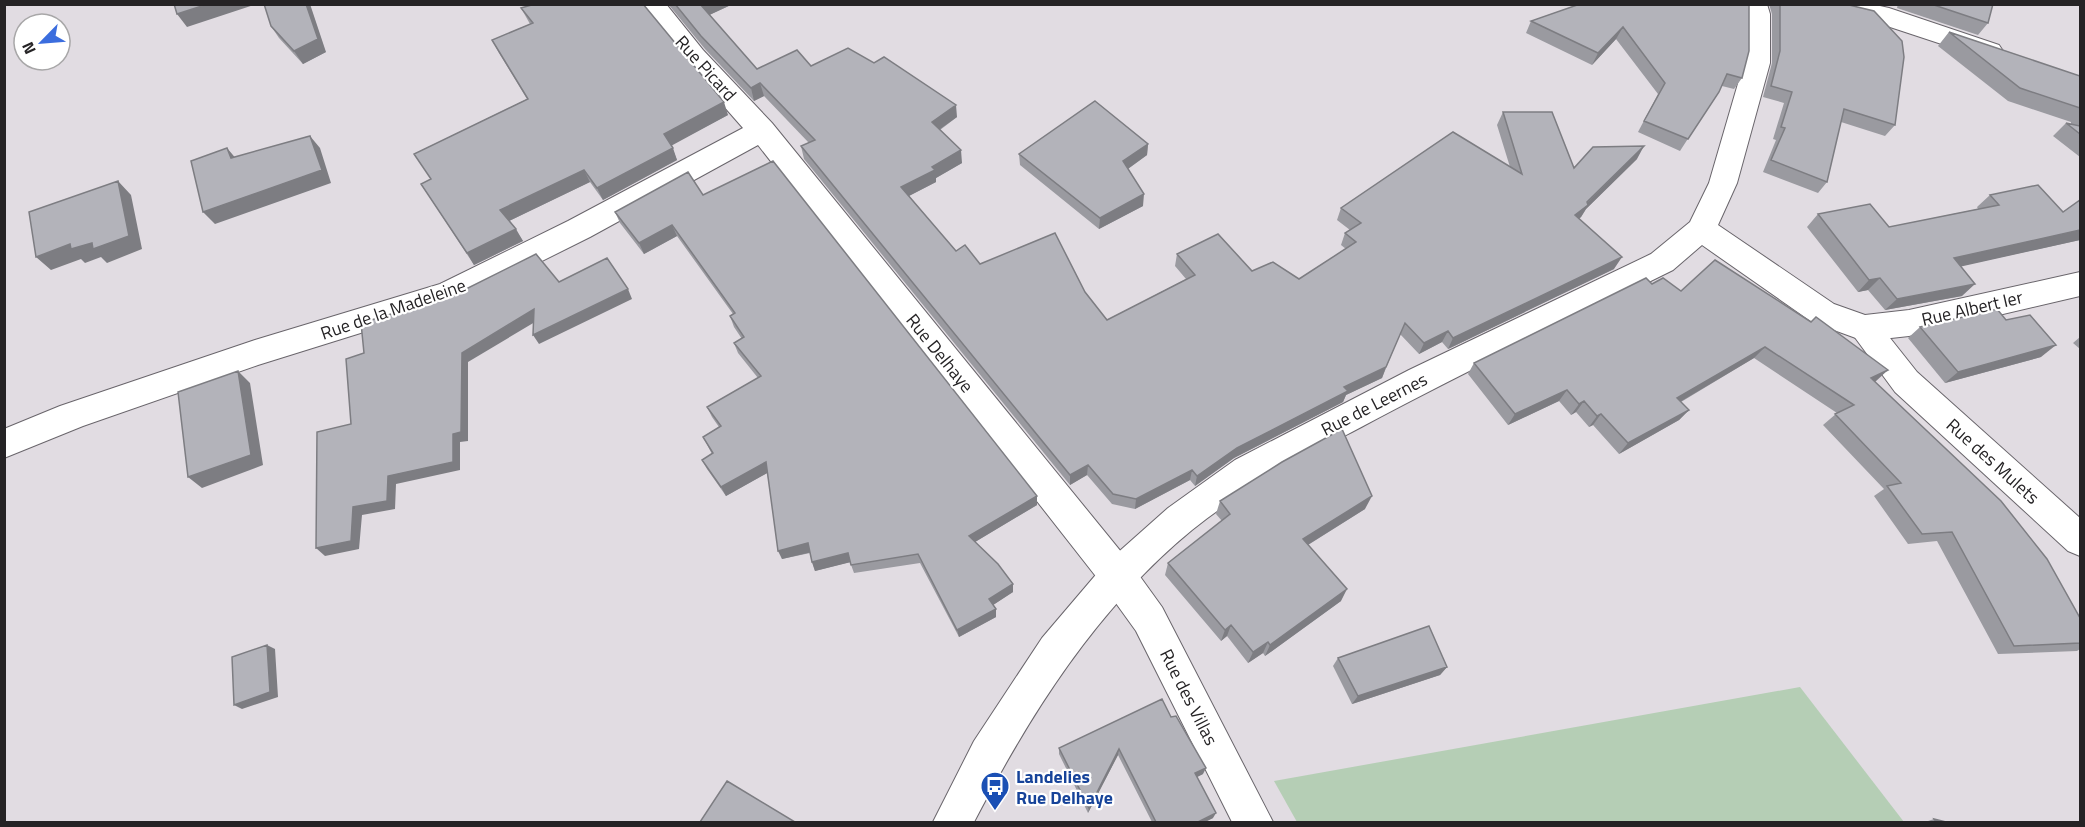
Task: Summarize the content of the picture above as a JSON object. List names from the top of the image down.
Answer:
{
  "streets": {
    "street": [
      "Rue Picard",
      "Rue Albert Ier",
      "Rue de la Madeleine",
      "Rue Delhaye",
      "Rue de Leernes",
      "Rue des Mulets",
      "Rue des Villas"
    ]
  },
  "crossings": [
    ["Rue Picard", "Rue de la Madeleine"],
    ["Rue Picard", "Rue Delhaye"],
    ["Rue Albert Ier", "Rue des Mulets"],
    ["Rue de la Madeleine", "Rue Delhaye"],
    ["Rue Delhaye", "Rue de Leernes"],
    ["Rue Delhaye", "Rue des Villas"],
    ["Rue de Leernes", "Rue des Villas"]
  ],
  "places": {
    "bus stop": ["Landelies Rue Delhaye"]
  },
  "north": "bottom left"
}
